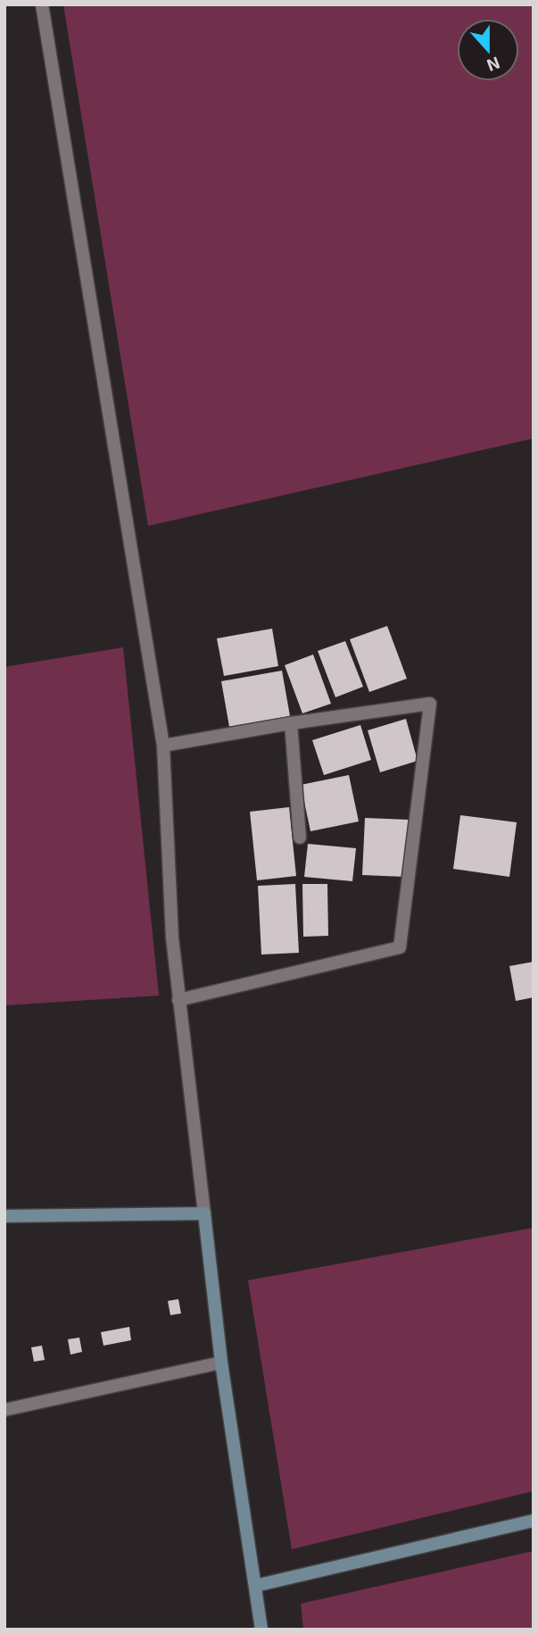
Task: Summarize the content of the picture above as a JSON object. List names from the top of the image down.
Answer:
{
  "north": "bottom"
}
